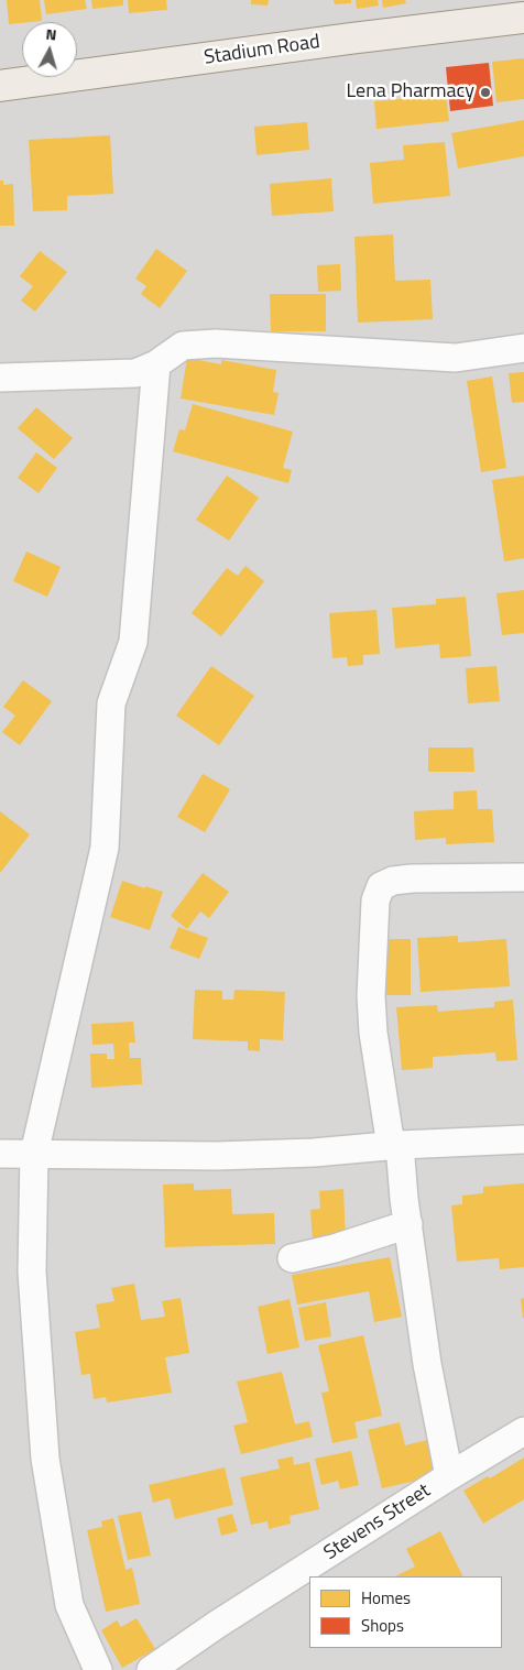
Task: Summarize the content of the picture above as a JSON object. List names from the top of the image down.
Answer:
{
  "streets": {
    "main road": ["Stadium Road"],
    "street": ["Stevens Street"]
  },
  "places": ["Lena Pharmacy"],
  "legend": ["Homes", "Shops"],
  "north": "top"
}
